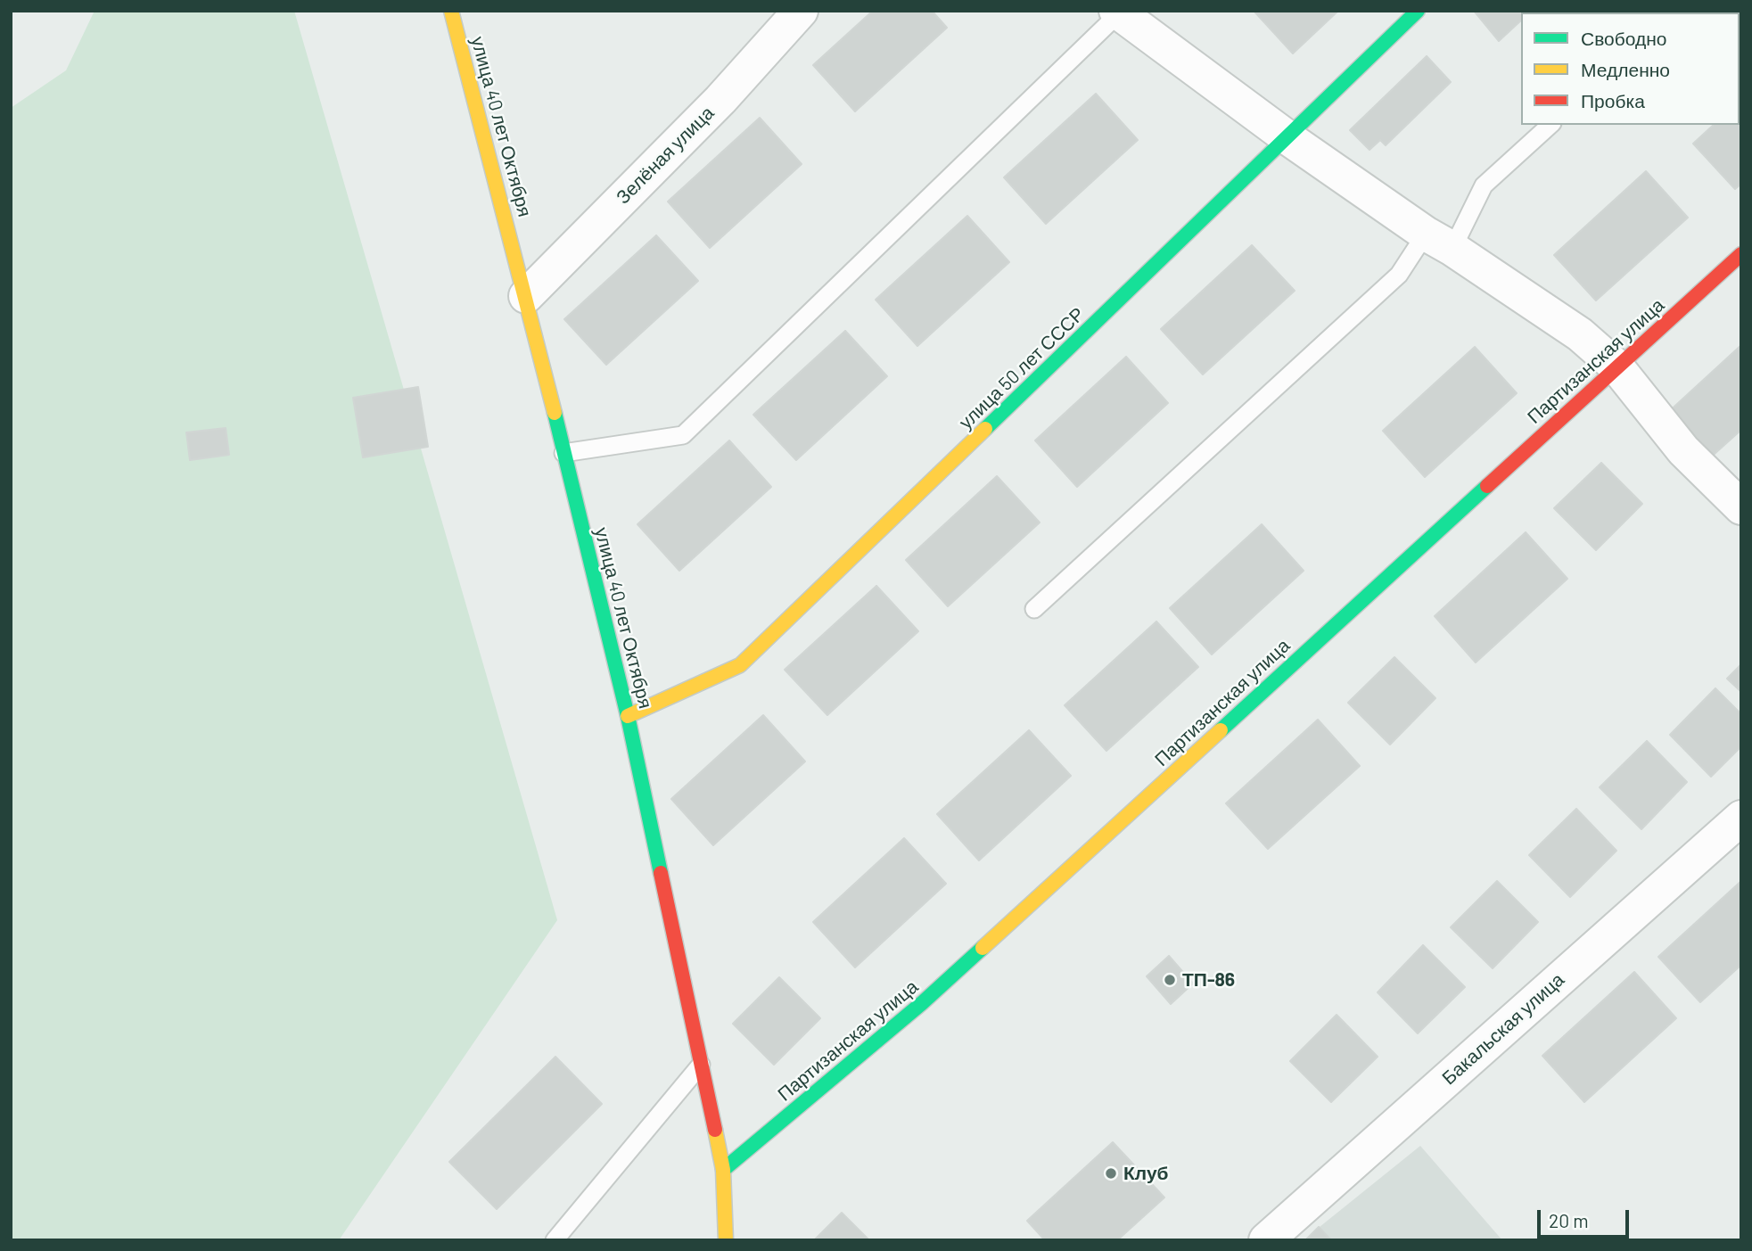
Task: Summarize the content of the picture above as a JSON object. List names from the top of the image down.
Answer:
{
  "streets": {
    "street": [
      "улица 40 лет Октября",
      "Зелёная улица",
      "Партизанская улица",
      "улица 50 лет СССР",
      "Бакальская улица"
    ]
  },
  "crossings": [
    ["улица 40 лет Октября", "Зелёная улица"],
    ["улица 40 лет Октября", "Партизанская улица"],
    ["улица 40 лет Октября", "улица 50 лет СССР"]
  ],
  "places": ["ТП-86", "Клуб"],
  "legend": ["Свободно", "Медленно", "Пробка"],
  "scale_bar": "20 m"
}
